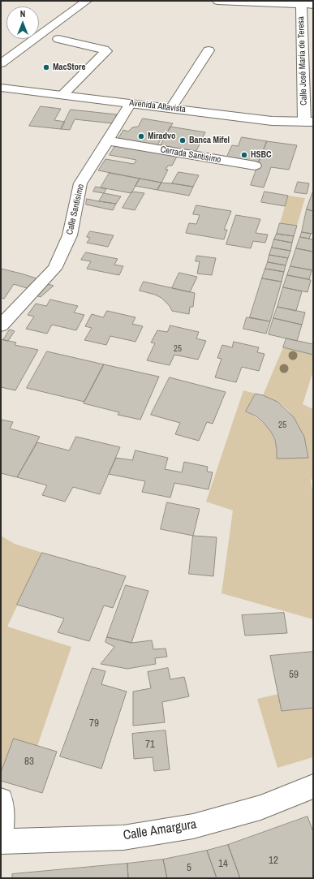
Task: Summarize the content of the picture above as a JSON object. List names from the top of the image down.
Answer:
{
  "streets": {
    "street": [
      "Calle José María de Teresa",
      "Avenida Altavista",
      "Cerrada Santisimo",
      "Calle Santisimo",
      "Calle Amargura"
    ]
  },
  "crossings": [
    ["Calle José María de Teresa", "Avenida Altavista"],
    ["Avenida Altavista", "Calle Santisimo"],
    ["Cerrada Santisimo", "Calle Santisimo"]
  ],
  "places": [
    "MacStore",
    "Miradvo",
    "Banca Mifel",
    "HSBC"
  ],
  "house_numbers": [
    "25",
    "25",
    "59",
    "79",
    "71",
    "83",
    "12",
    "14",
    "5"
  ],
  "north": "top"
}
